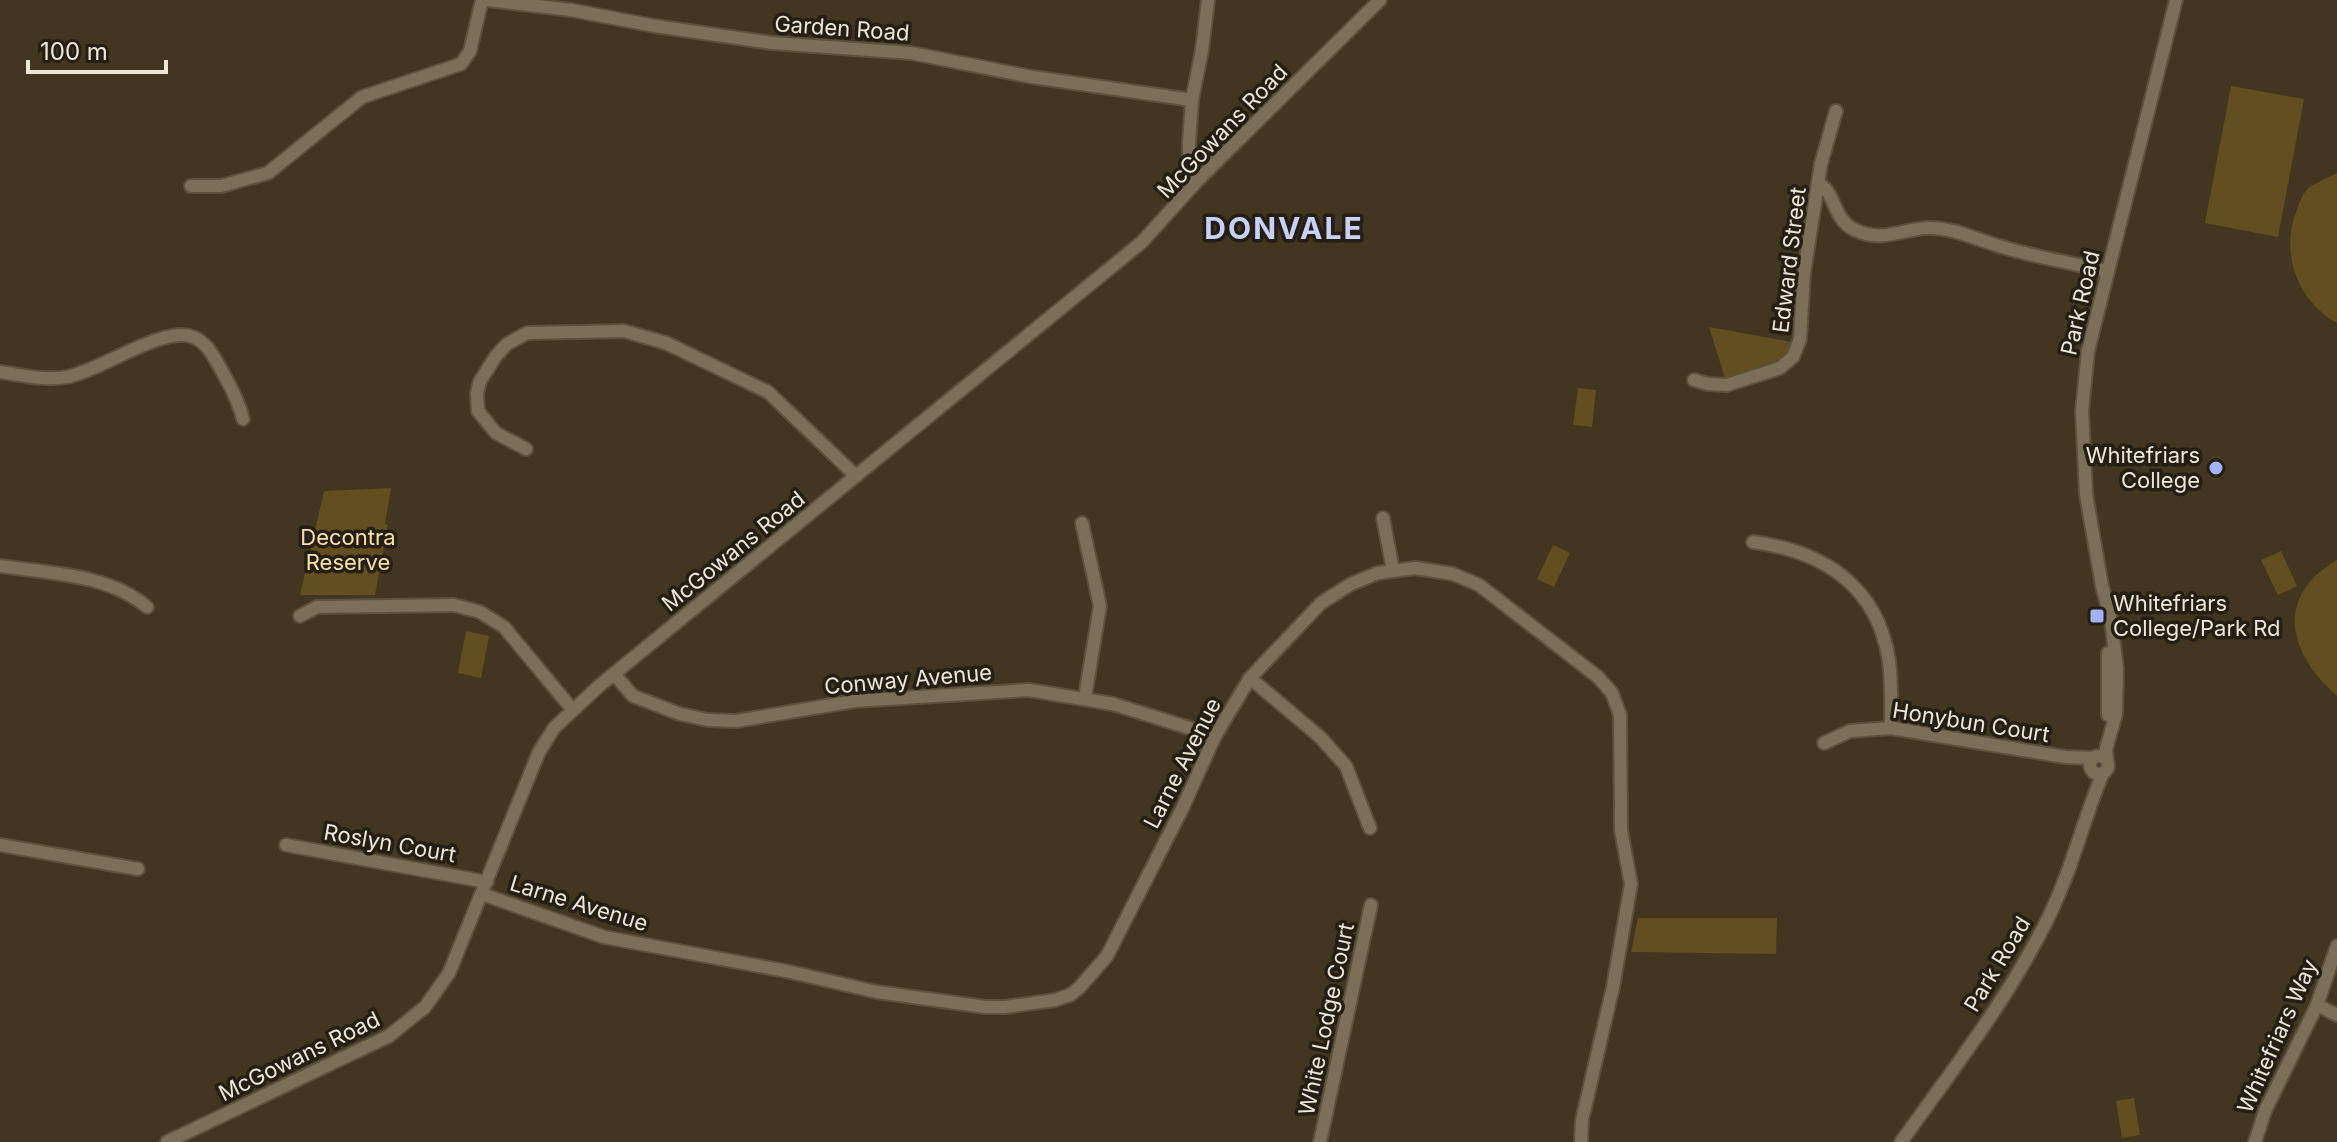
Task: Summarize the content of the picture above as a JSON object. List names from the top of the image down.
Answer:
{
  "streets": {
    "street": [
      "Garden Road",
      "McGowans Road",
      "Edward Street",
      "Park Road",
      "Conway Avenue",
      "Honybun Court",
      "Larne Avenue",
      "Roslyn Court",
      "White Lodge Court",
      "Whitefriars Way"
    ]
  },
  "crossings": [
    ["McGowans Road", "Conway Avenue"],
    ["McGowans Road", "Larne Avenue"],
    ["McGowans Road", "Roslyn Court"],
    ["Park Road", "Honybun Court"],
    ["Conway Avenue", "Larne Avenue"],
    ["Larne Avenue", "Roslyn Court"]
  ],
  "districts": ["DONVALE"],
  "parks": ["Decontra Reserve"],
  "places": {
    "other": ["Whitefriars College"],
    "transit": ["Whitefriars College/Park Rd"]
  },
  "scale_bar": "100 m"
}
